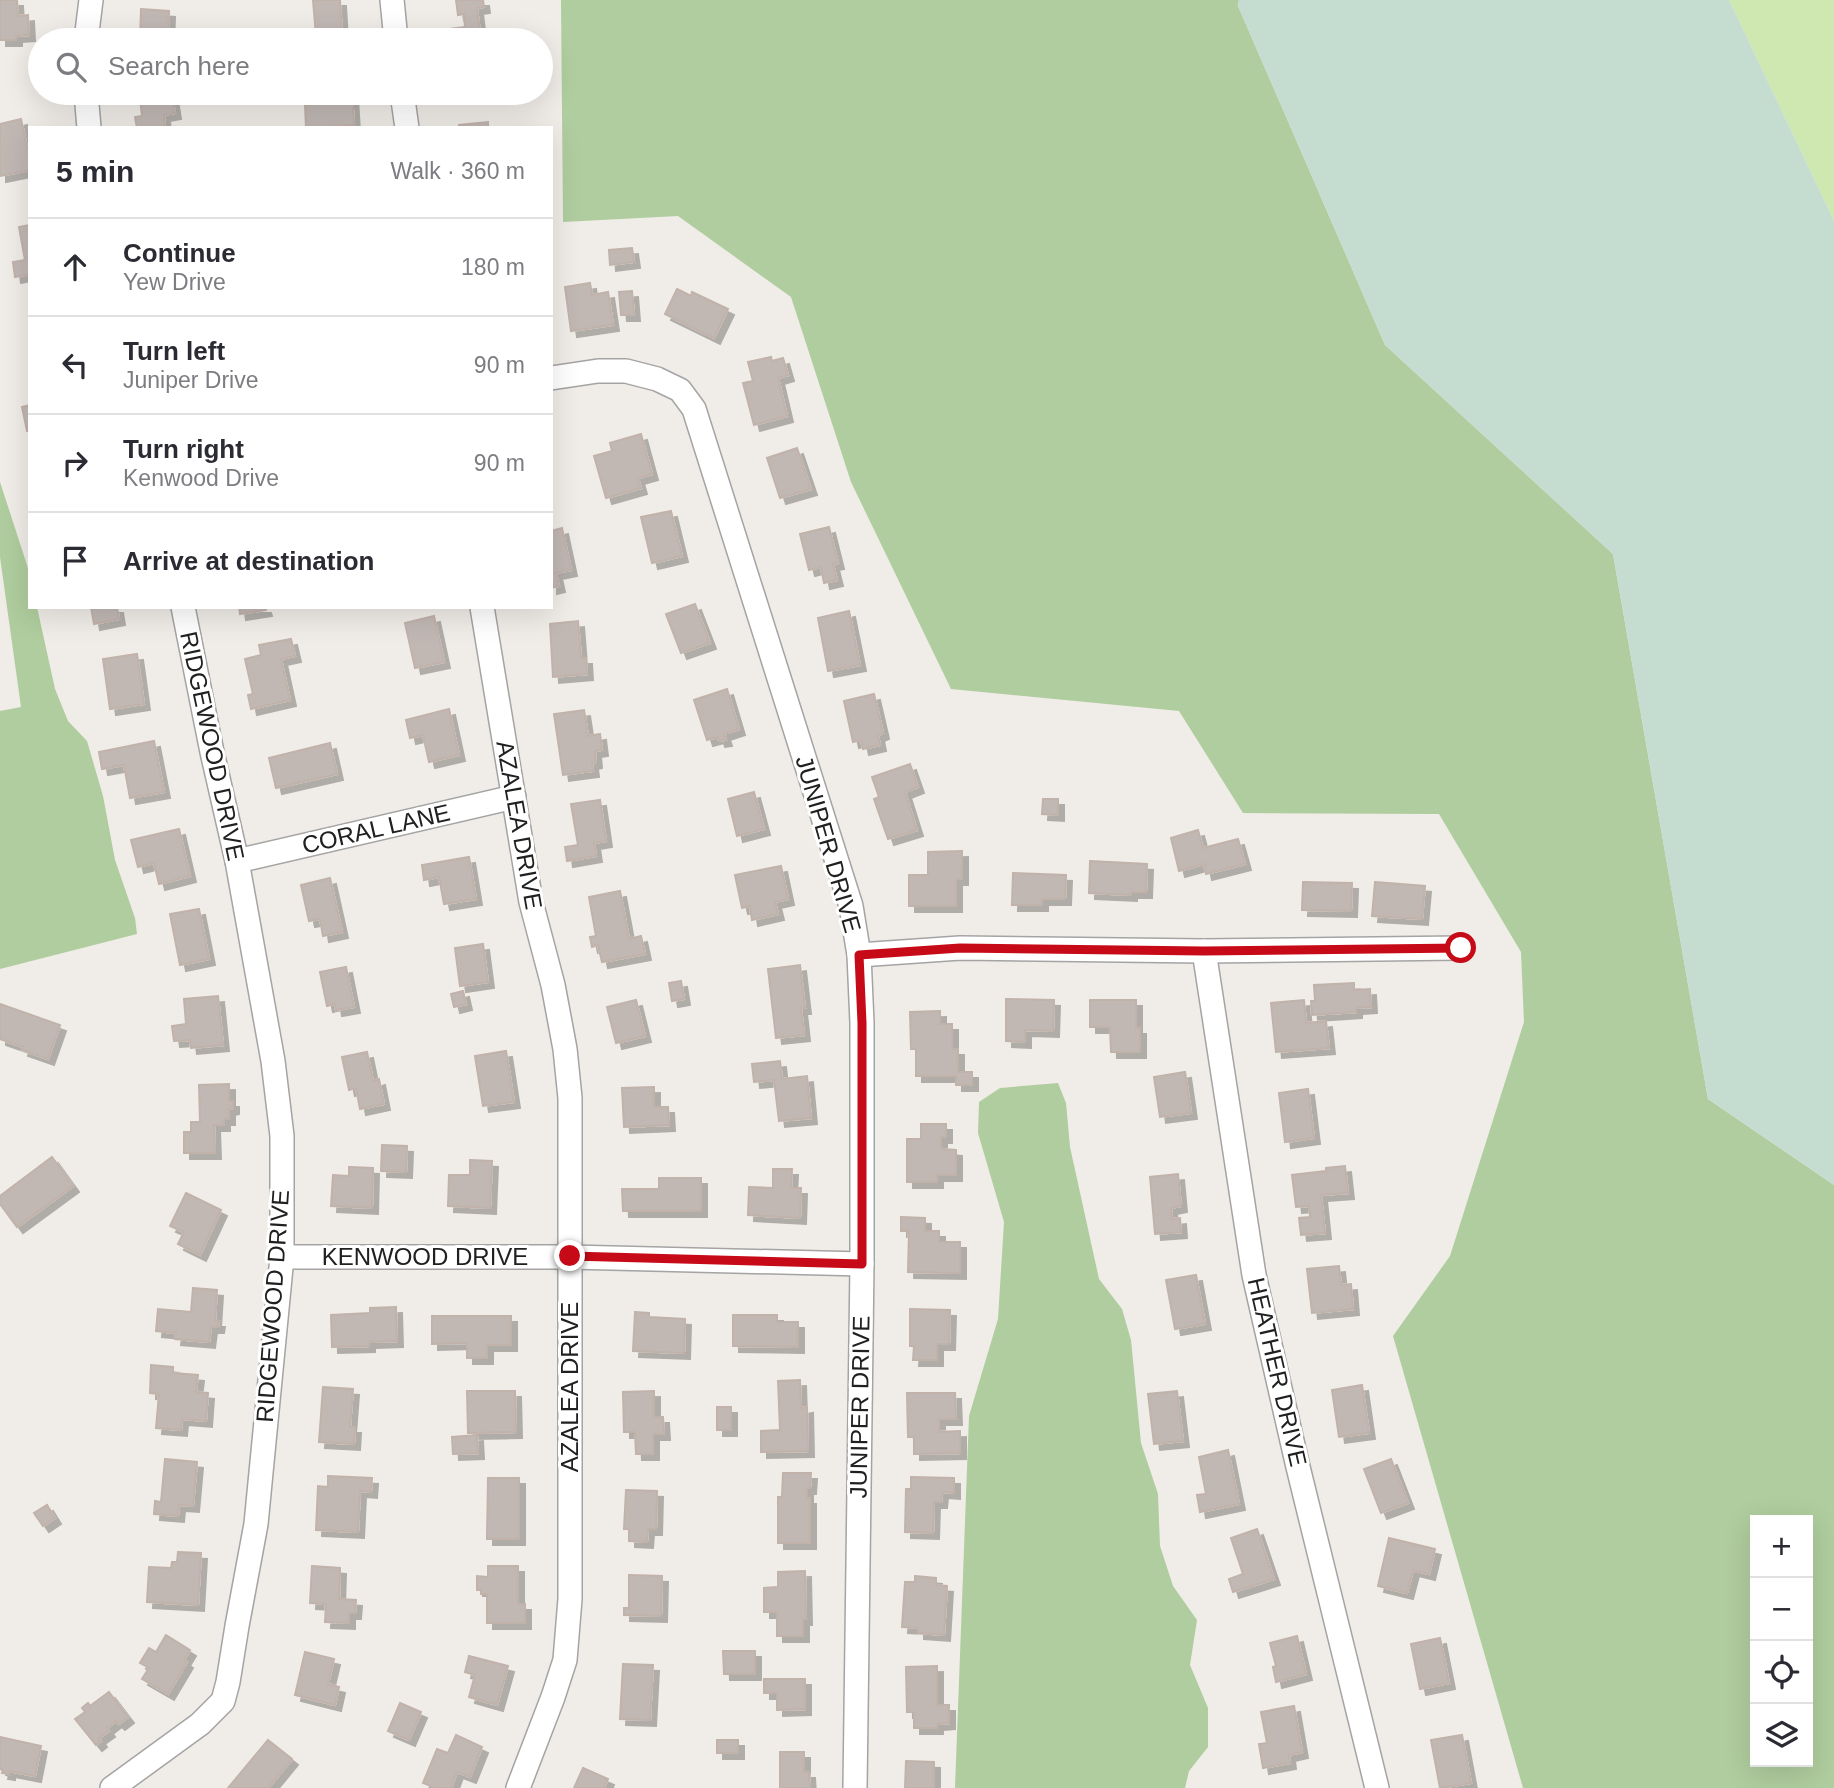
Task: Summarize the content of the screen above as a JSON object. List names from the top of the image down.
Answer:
{
  "streets": {
    "street": [
      "RIDGEWOOD DRIVE",
      "AZALEA DRIVE",
      "CORAL LANE",
      "JUNIPER DRIVE",
      "KENWOOD DRIVE",
      "HEATHER DRIVE"
    ]
  },
  "crossings": [
    ["RIDGEWOOD DRIVE", "CORAL LANE"],
    ["RIDGEWOOD DRIVE", "KENWOOD DRIVE"],
    ["AZALEA DRIVE", "CORAL LANE"],
    ["AZALEA DRIVE", "KENWOOD DRIVE"],
    ["JUNIPER DRIVE", "KENWOOD DRIVE"]
  ],
  "page": {
    "search": "Search here",
    "heading": ["5 min", "Walk · 360 m"],
    "list": [
      ["Continue", "Yew Drive", "180 m"],
      ["Turn left", "Juniper Drive", "90 m"],
      ["Turn right", "Kenwood Drive", "90 m"],
      "Arrive at destination"
    ],
    "map_buttons": ["+", "−"]
  }
}
